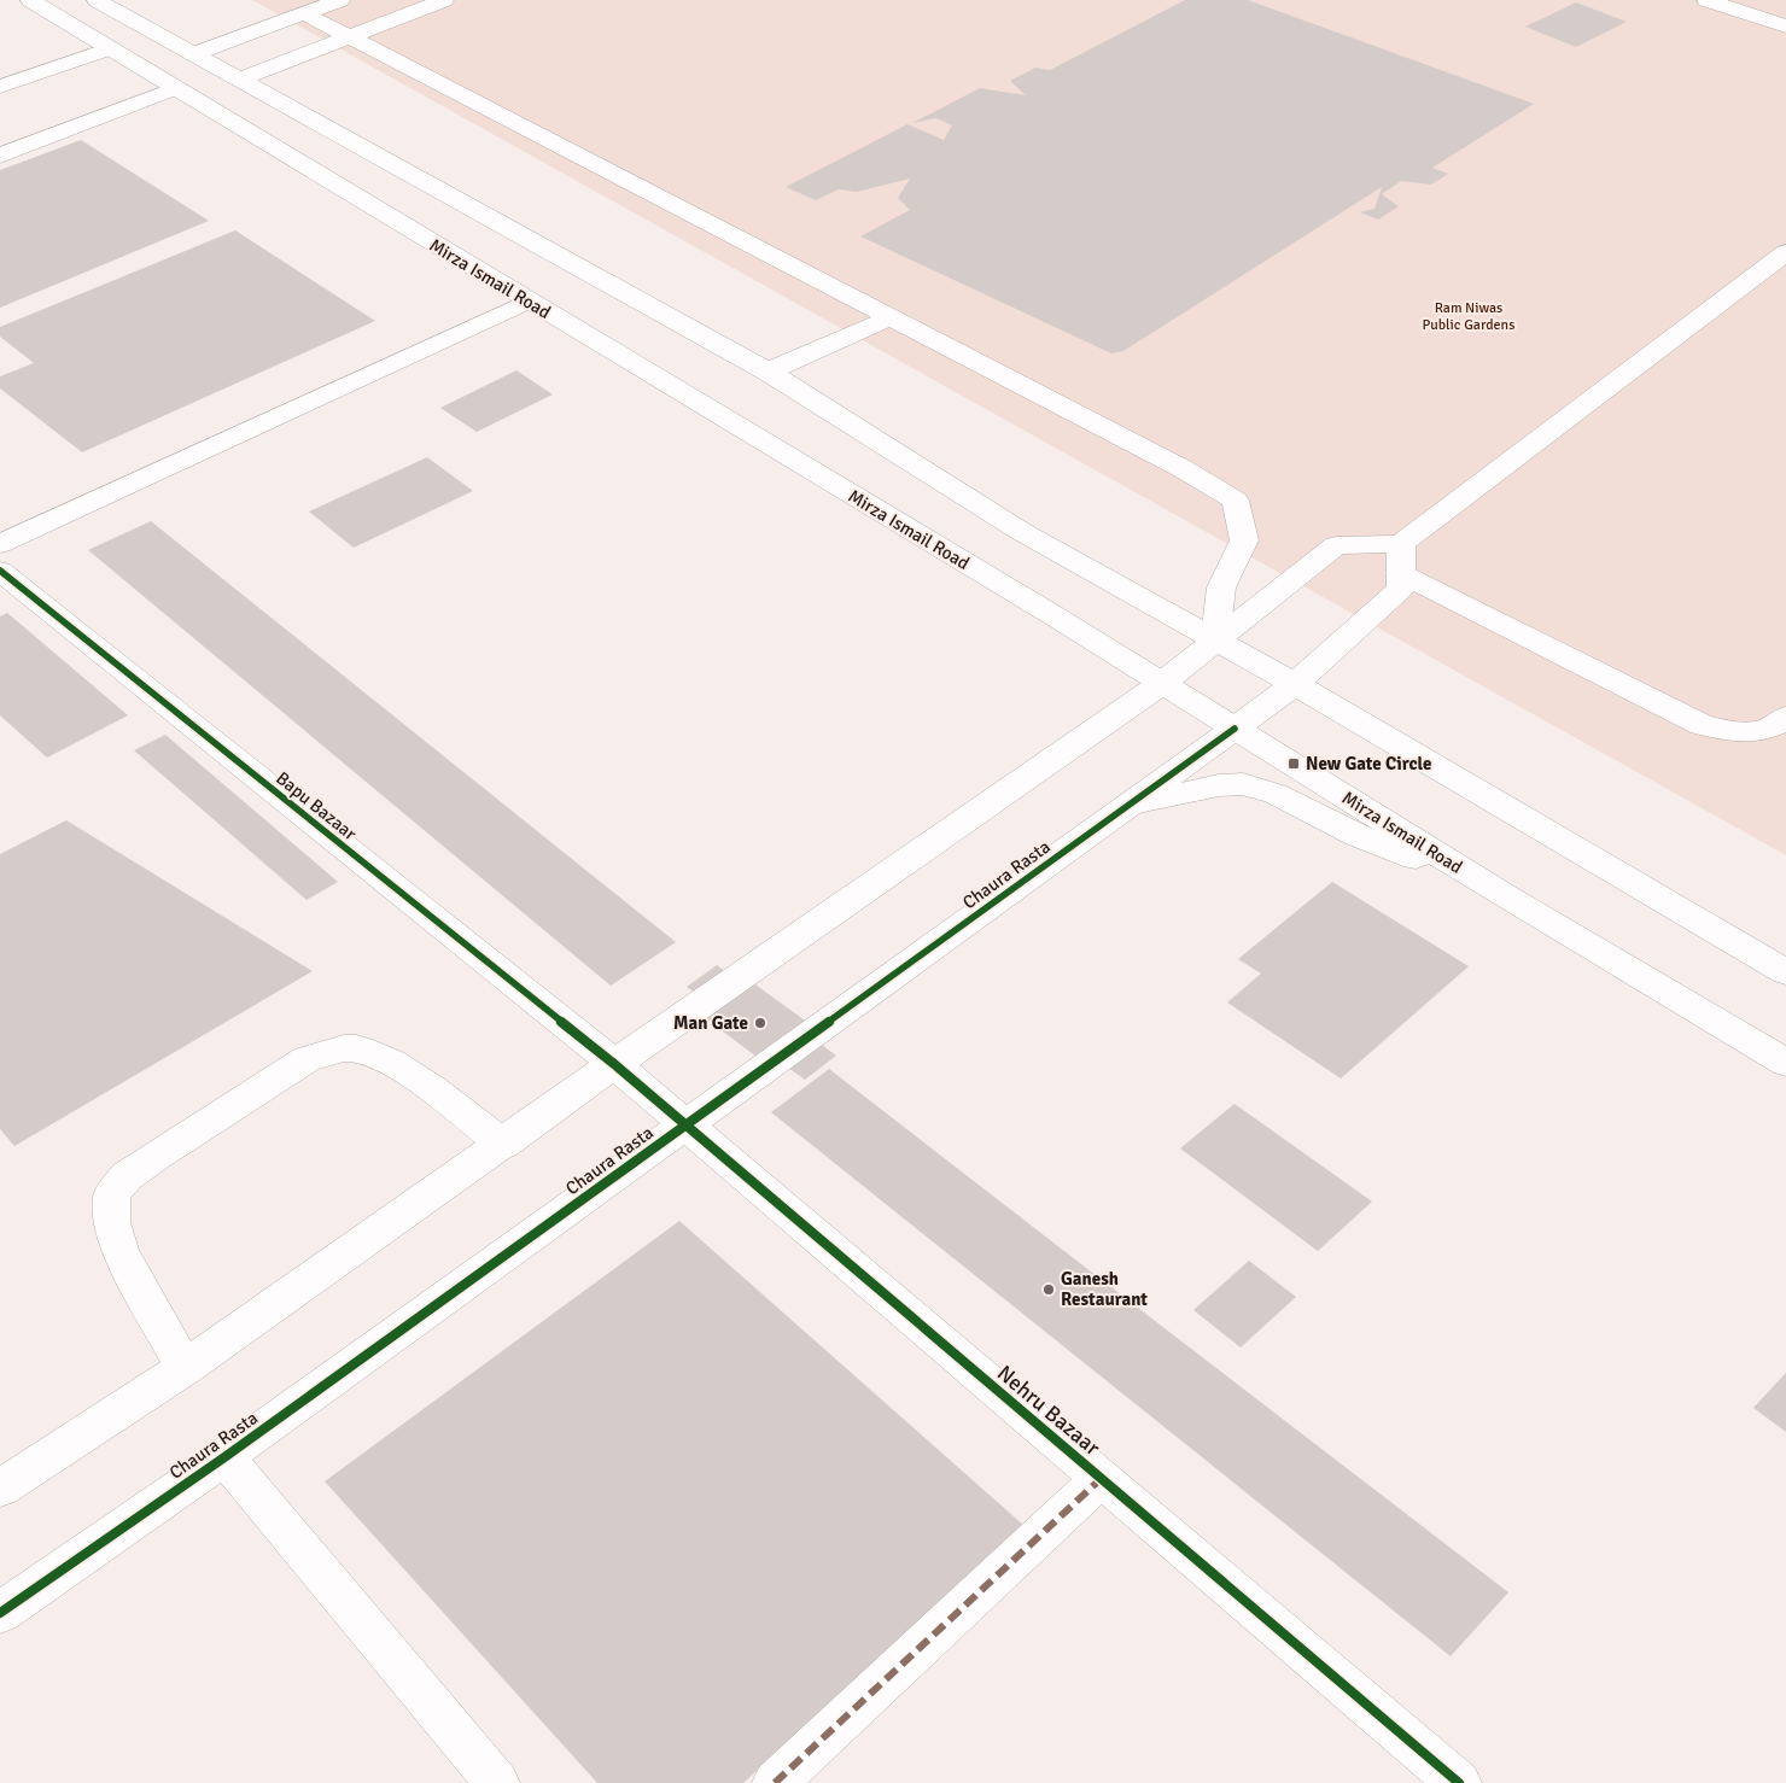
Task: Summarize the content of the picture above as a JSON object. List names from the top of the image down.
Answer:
{
  "streets": {
    "main road": [
      "Mirza Ismail Road",
      "Bapu Bazaar",
      "Chaura Rasta",
      "Nehru Bazaar"
    ]
  },
  "crossings": [
    ["Mirza Ismail Road", "Chaura Rasta"],
    ["Bapu Bazaar", "Nehru Bazaar"],
    ["Chaura Rasta", "Nehru Bazaar"]
  ],
  "parks": ["Ram Niwas Public Gardens"],
  "places": {
    "transit": ["New Gate Circle"],
    "other": ["Man Gate", "Ganesh Restaurant"]
  }
}
